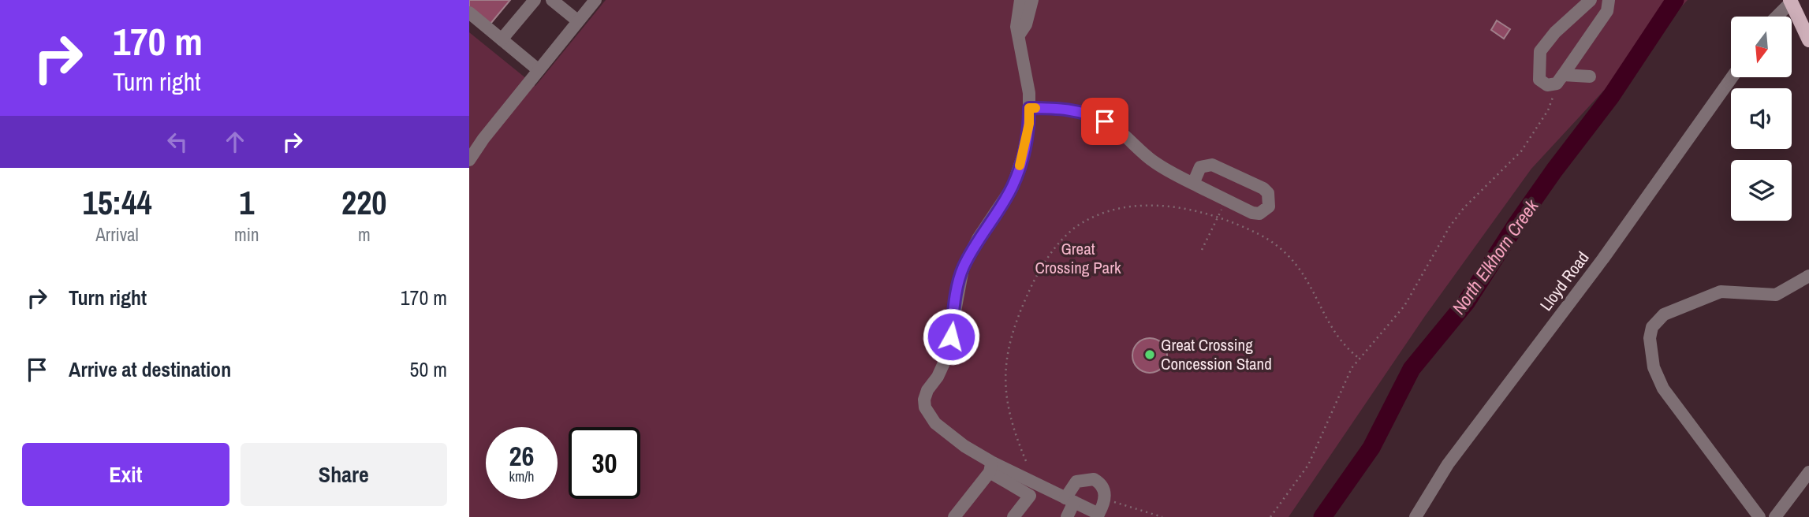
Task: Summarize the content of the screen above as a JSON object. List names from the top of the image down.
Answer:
{
  "streets": {
    "street": ["Lloyd Road"]
  },
  "water": ["North Elkhorn Creek"],
  "parks": ["Great Crossing Park"],
  "places": ["Great Crossing Concession Stand"],
  "north": "bottom",
  "page": {
    "turn": ["170 m", "Turn right"],
    "eta": [
      "15:44",
      "Arrival",
      "1",
      "min",
      "220",
      "m"
    ],
    "list": [
      {
        "name": "Turn right",
        "value": "170 m"
      },
      {
        "name": "Arrive at destination",
        "value": "50 m"
      }
    ],
    "speed": "26 km/h",
    "limit": "30",
    "buttons": ["Exit", "Share"]
  }
}
